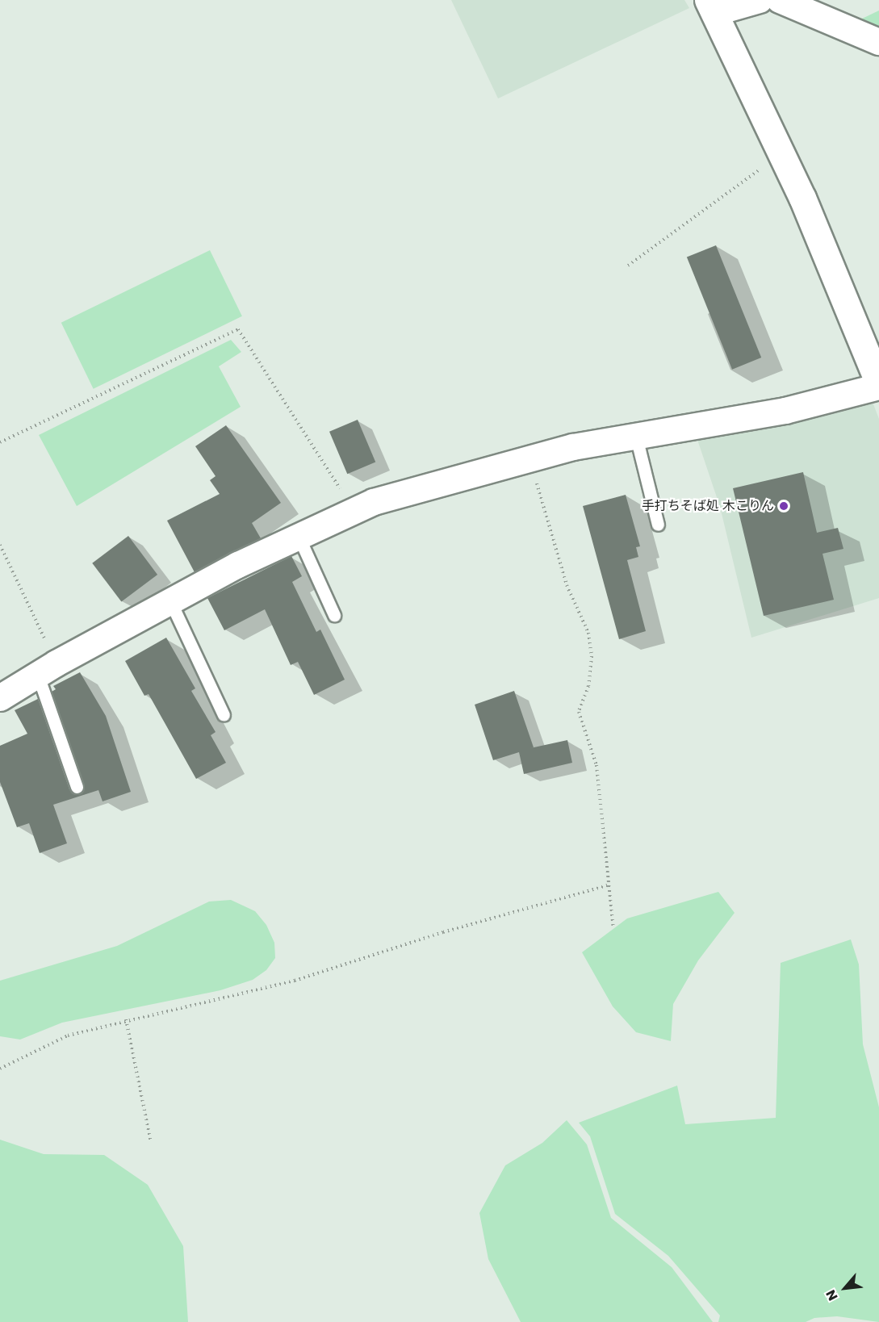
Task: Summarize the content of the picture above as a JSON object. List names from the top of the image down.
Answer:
{
  "places": ["手打ちそば処 木こりん"],
  "north": "bottom left"
}
